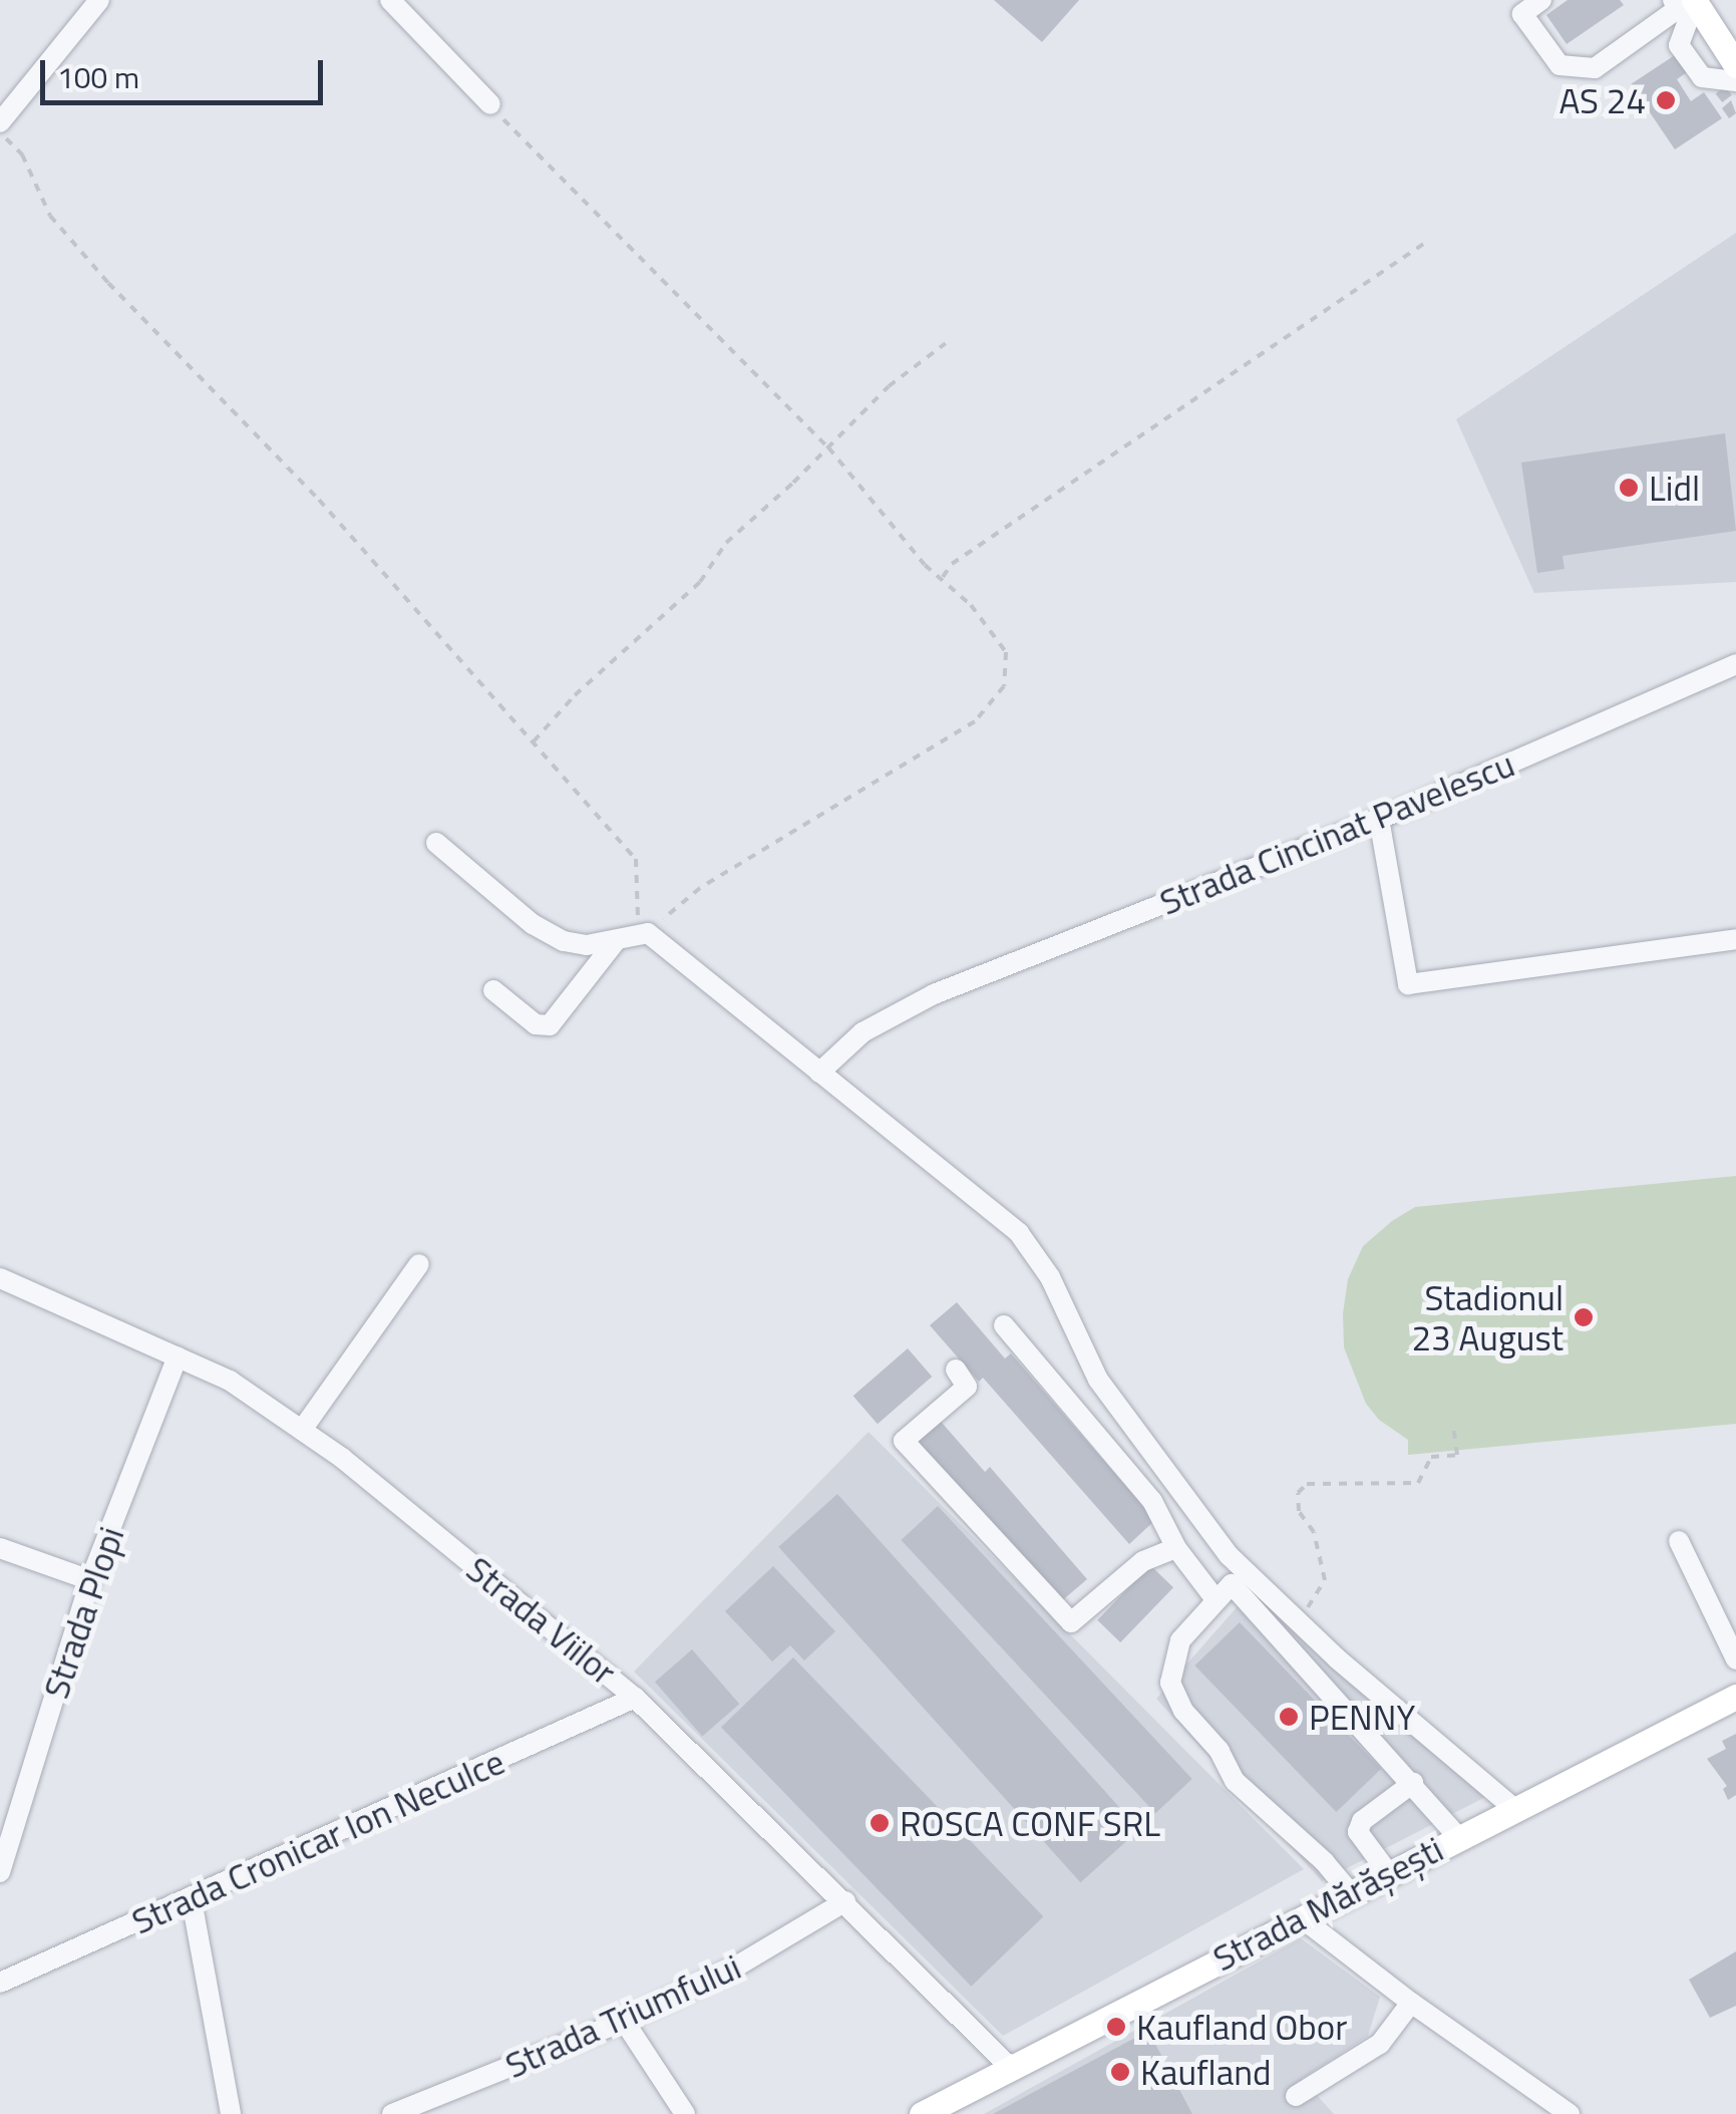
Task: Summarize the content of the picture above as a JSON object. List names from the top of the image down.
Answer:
{
  "streets": {
    "main road": ["Strada Mărășești"],
    "street": [
      "Strada Cincinat Pavelescu",
      "Strada Plopi",
      "Strada Viilor",
      "Strada Cronicar Ion Neculce",
      "Strada Triumfului"
    ]
  },
  "crossings": [
    ["Strada Plopi", "Strada Viilor"],
    ["Strada Viilor", "Strada Cronicar Ion Neculce"],
    ["Strada Viilor", "Strada Mărășești"],
    ["Strada Viilor", "Strada Triumfului"]
  ],
  "places": [
    "AS 24",
    "Lidl",
    "Stadionul 23 August",
    "PENNY",
    "ROSCA CONF SRL",
    "Kaufland Obor",
    "Kaufland"
  ],
  "scale_bar": "100 m"
}
